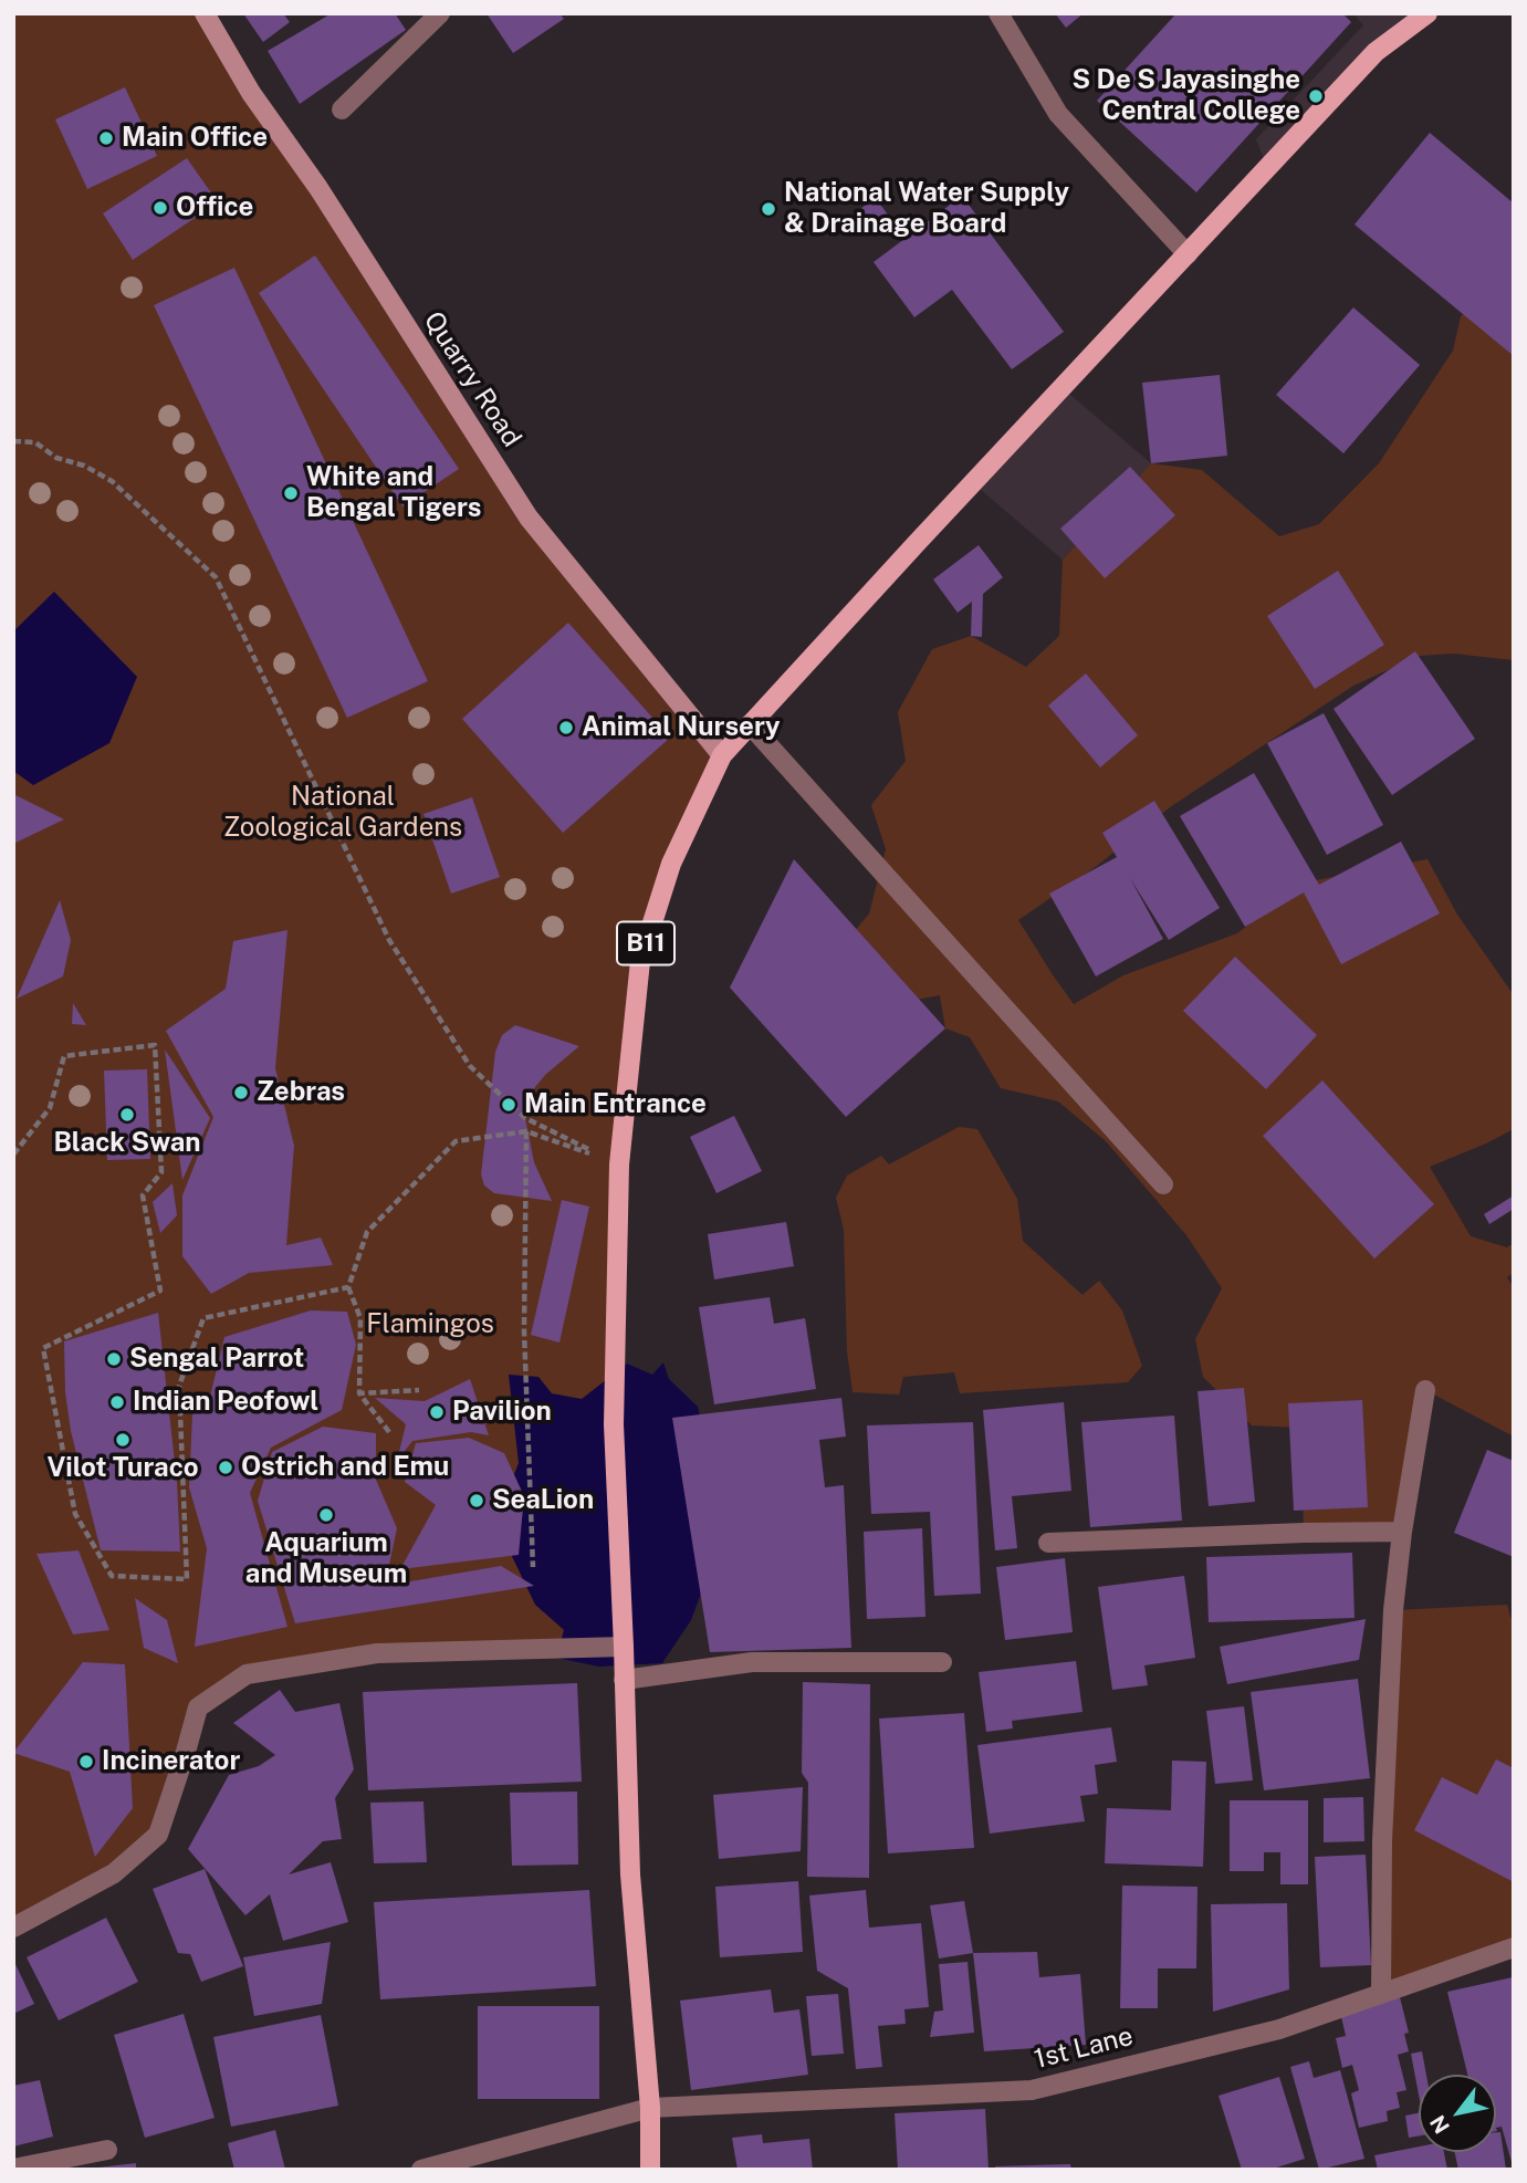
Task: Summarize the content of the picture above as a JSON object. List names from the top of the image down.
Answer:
{
  "streets": {
    "main road": ["B11"],
    "street": ["Quarry Road", "1st Lane"]
  },
  "crossings": [
    ["Quarry Road", "B11"],
    ["B11", "1st Lane"]
  ],
  "parks": ["National Zoological Gardens", "Flamingos"],
  "places": [
    "S De S Jayasinghe Central College",
    "Main Office",
    "Office",
    "National Water Supply & Drainage Board",
    "White and Bengal Tigers",
    "Animal Nursery",
    "Zebras",
    "Main Entrance",
    "Black Swan",
    "Sengal Parrot",
    "Indian Peofowl",
    "Pavilion",
    "Vilot Turaco",
    "Ostrich and Emu",
    "SeaLion",
    "Aquarium and Museum",
    "Incinerator"
  ],
  "north": "bottom left"
}
